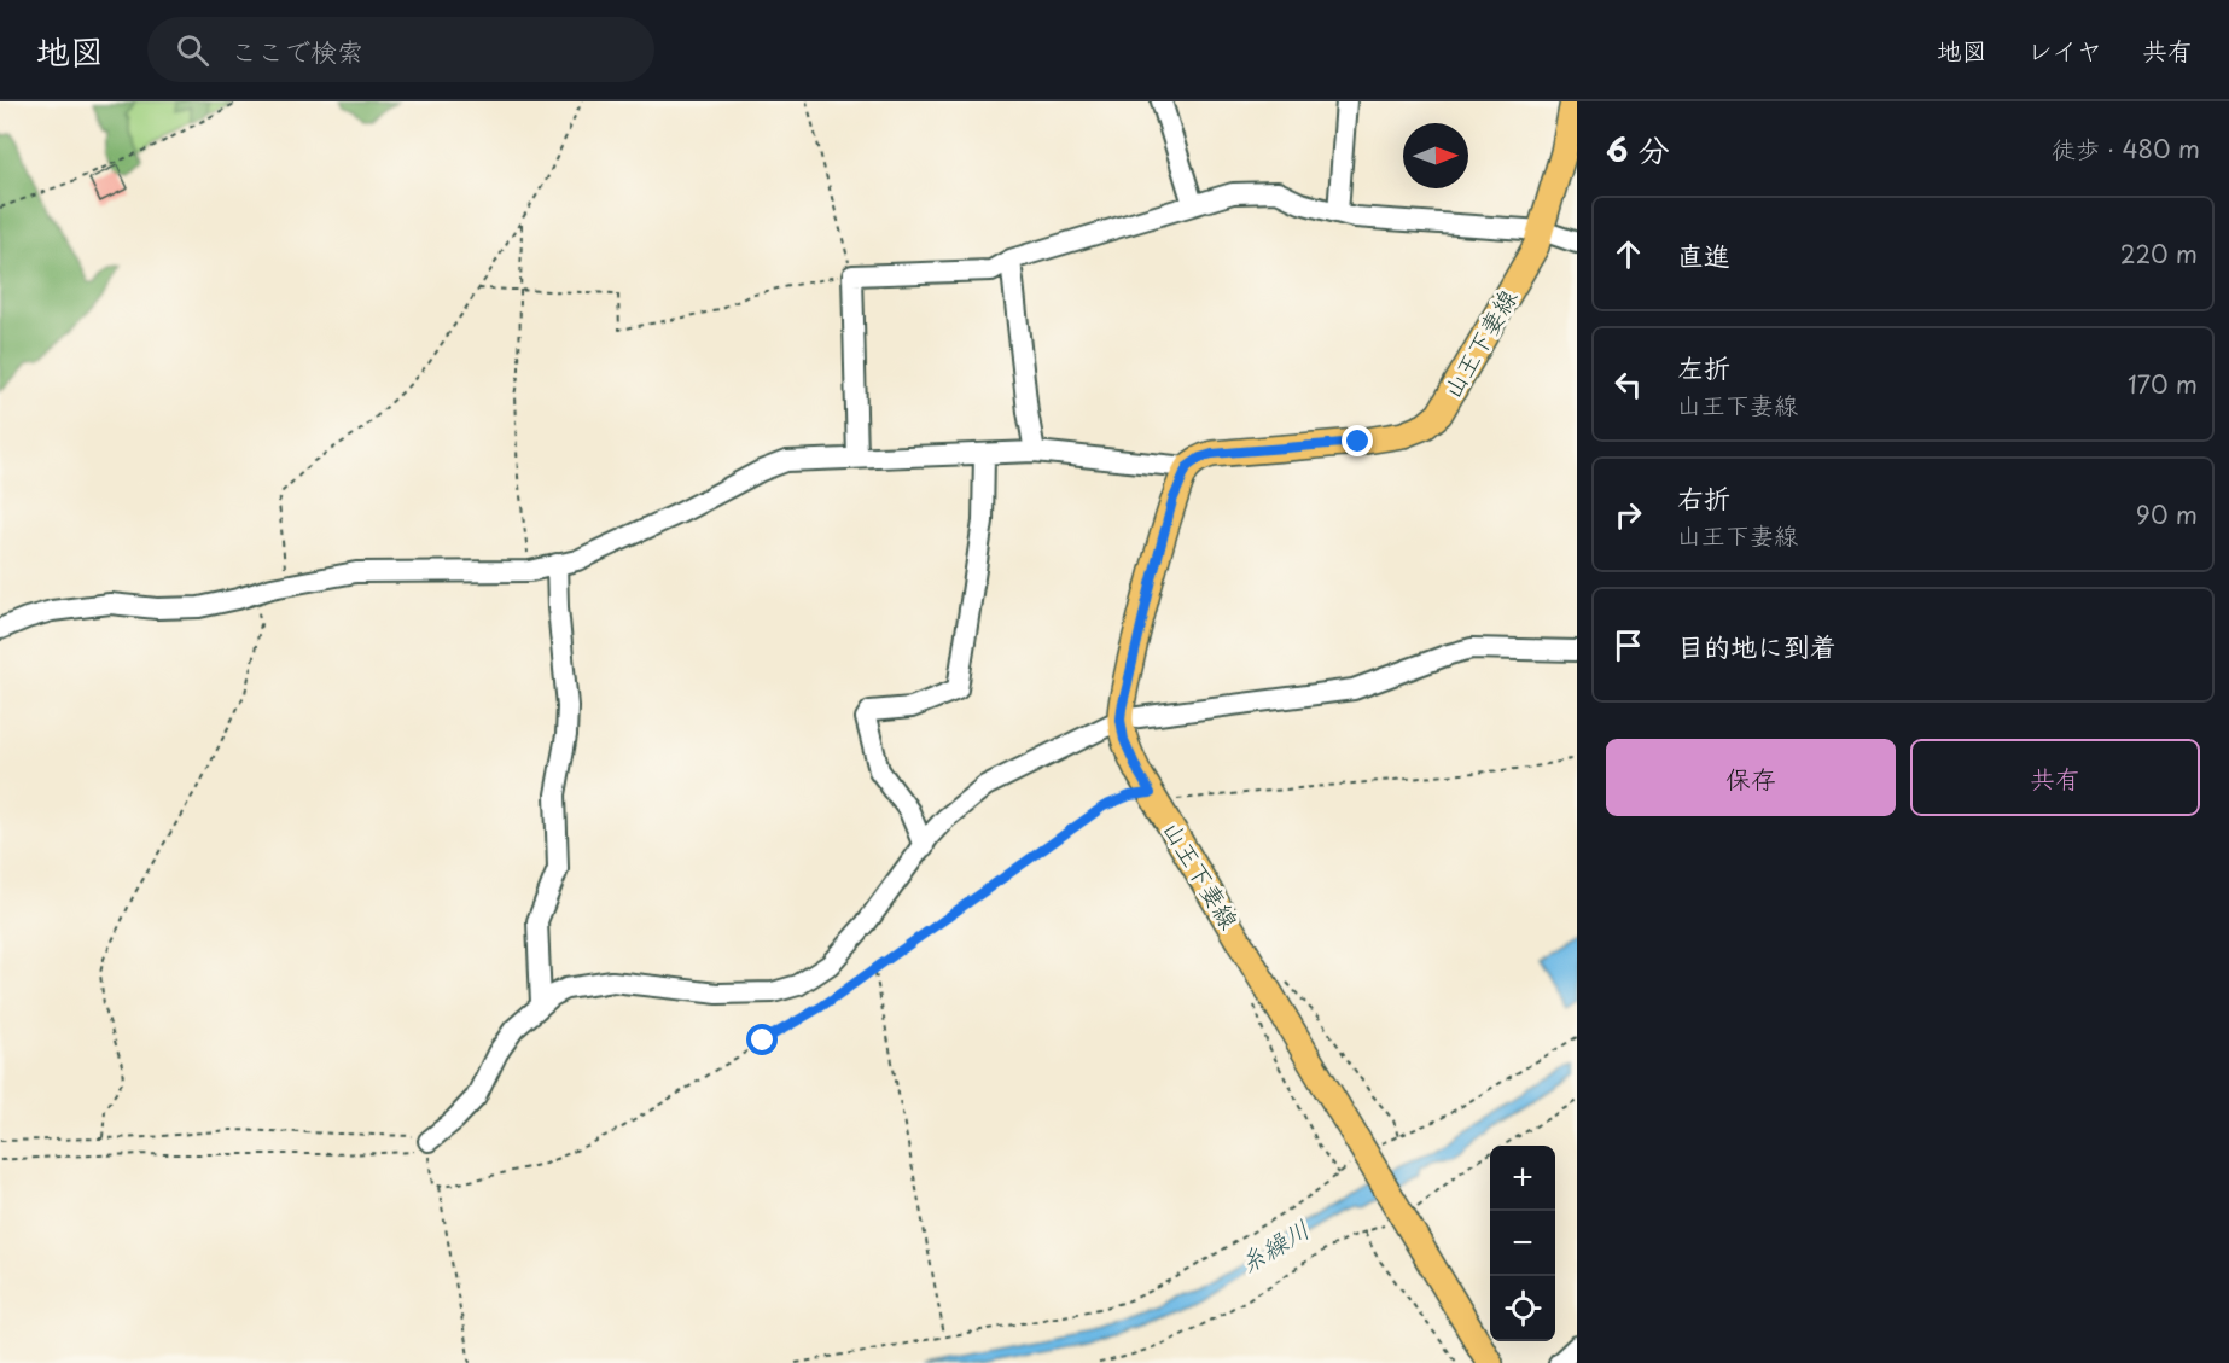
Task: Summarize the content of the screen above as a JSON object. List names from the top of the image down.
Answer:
{
  "streets": {
    "main road": ["山王下妻線"]
  },
  "water": ["糸繰川"],
  "north": "right",
  "page": {
    "header": "地図",
    "search": "ここで検索",
    "nav": ["地図", "レイヤ", "共有"],
    "heading": ["6 分", "徒歩 · 480 m"],
    "list": [
      ["直進", "220 m"],
      ["左折", "山王下妻線", "170 m"],
      ["右折", "山王下妻線", "90 m"],
      "目的地に到着"
    ],
    "buttons": ["保存", "共有"],
    "map_buttons": ["+", "−"]
  }
}
